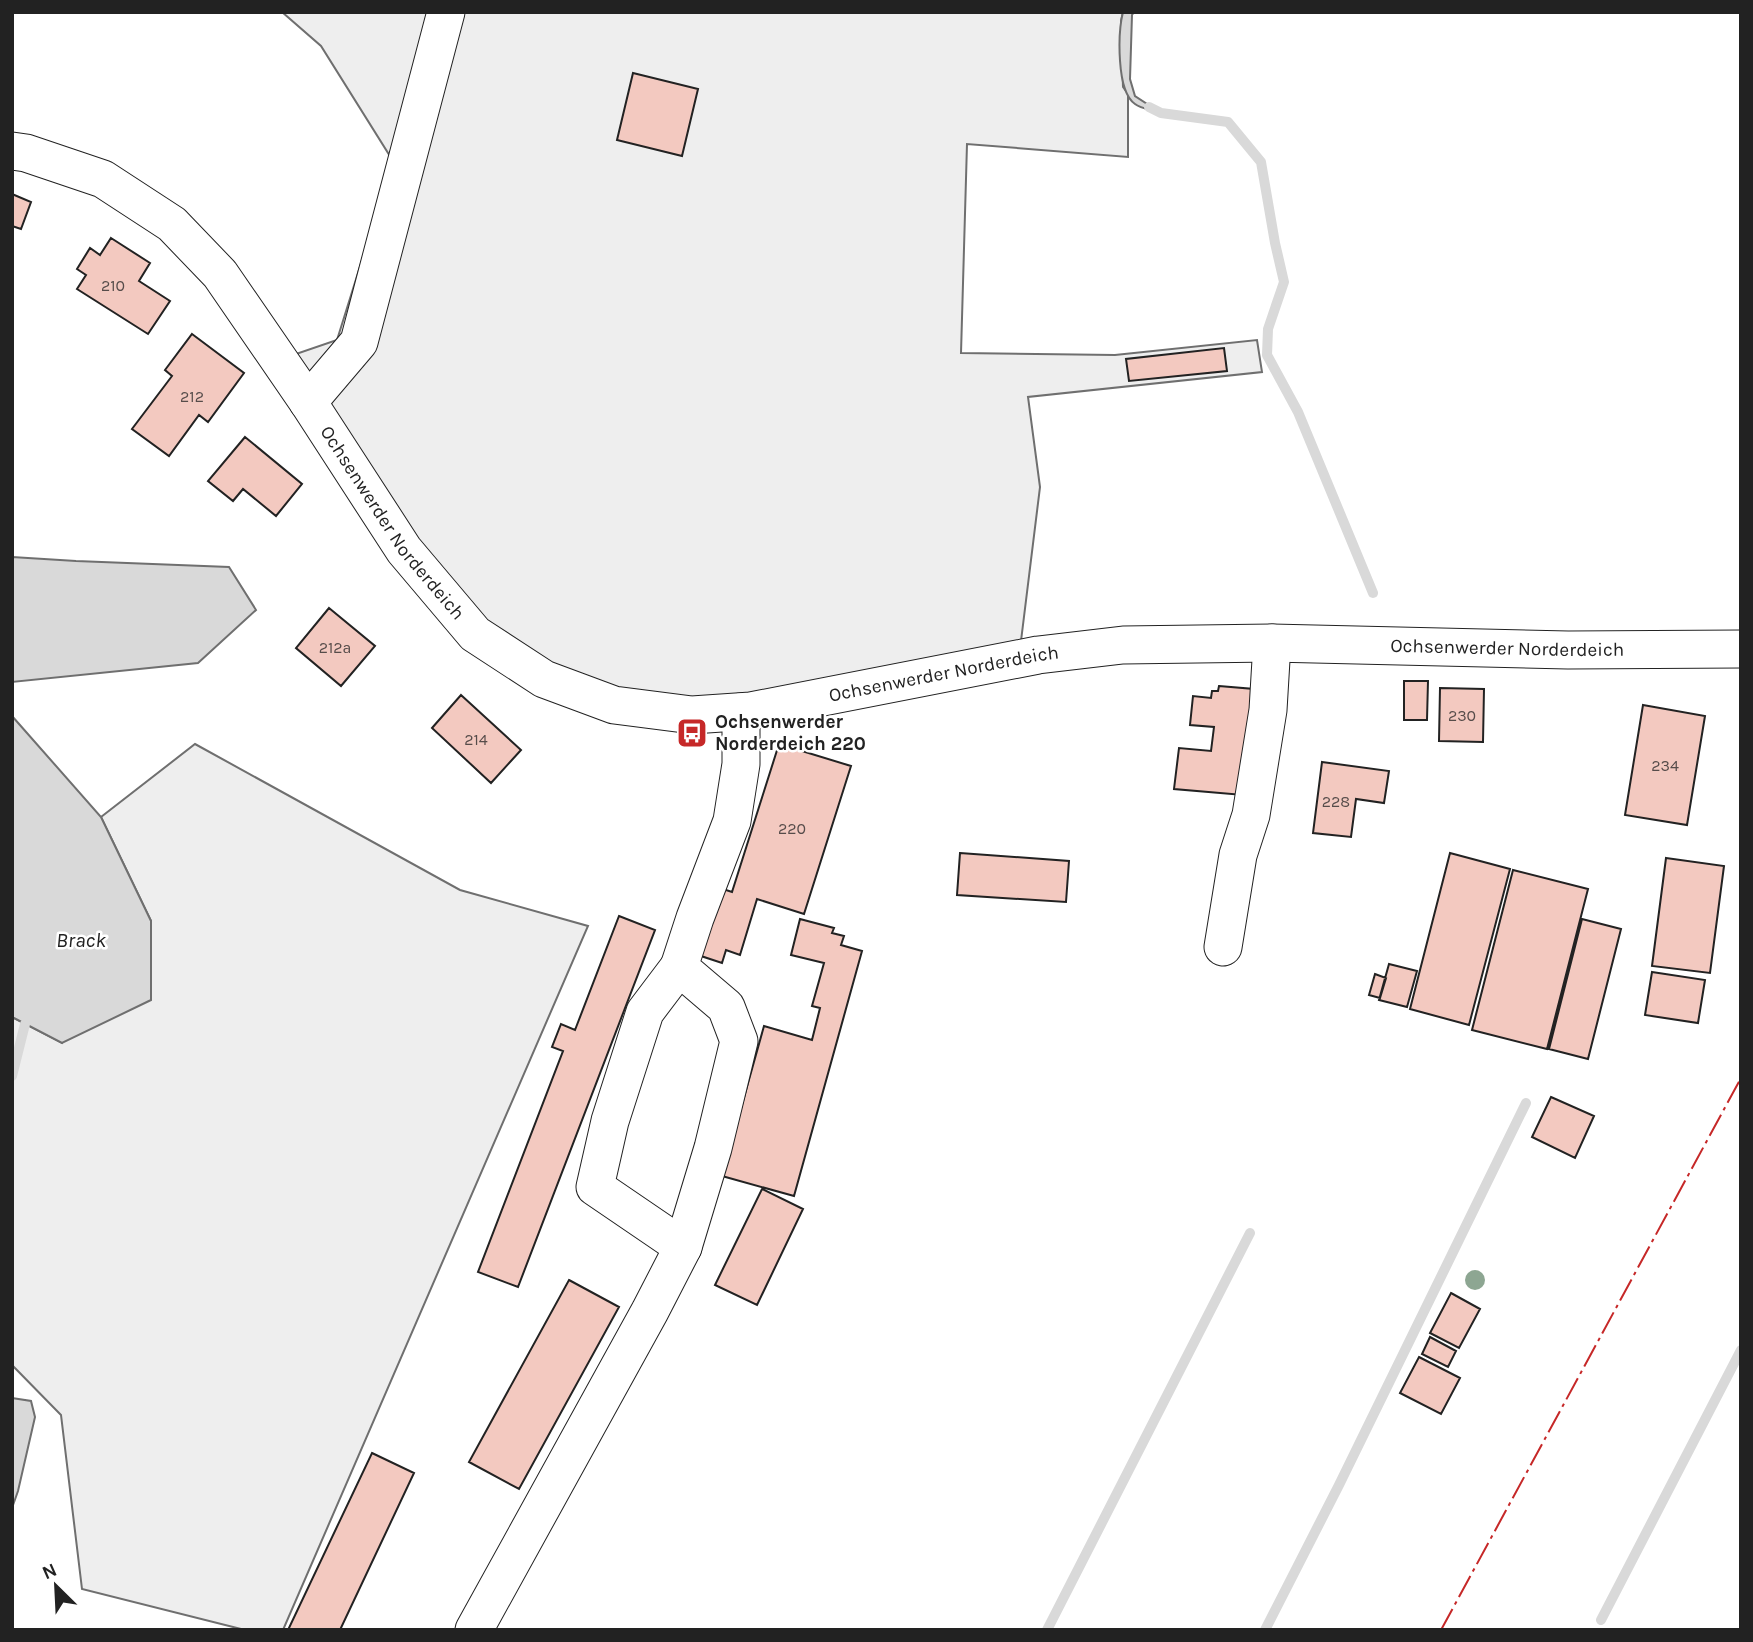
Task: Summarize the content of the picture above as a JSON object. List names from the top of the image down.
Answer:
{
  "streets": {
    "street": ["Ochsenwerder Norderdeich"]
  },
  "water": ["Brack"],
  "places": {
    "bus stop": ["Ochsenwerder Norderdeich 220"]
  },
  "house_numbers": [
    "210",
    "212",
    "212a",
    "230",
    "214",
    "234",
    "228",
    "220"
  ],
  "north": "top left"
}
